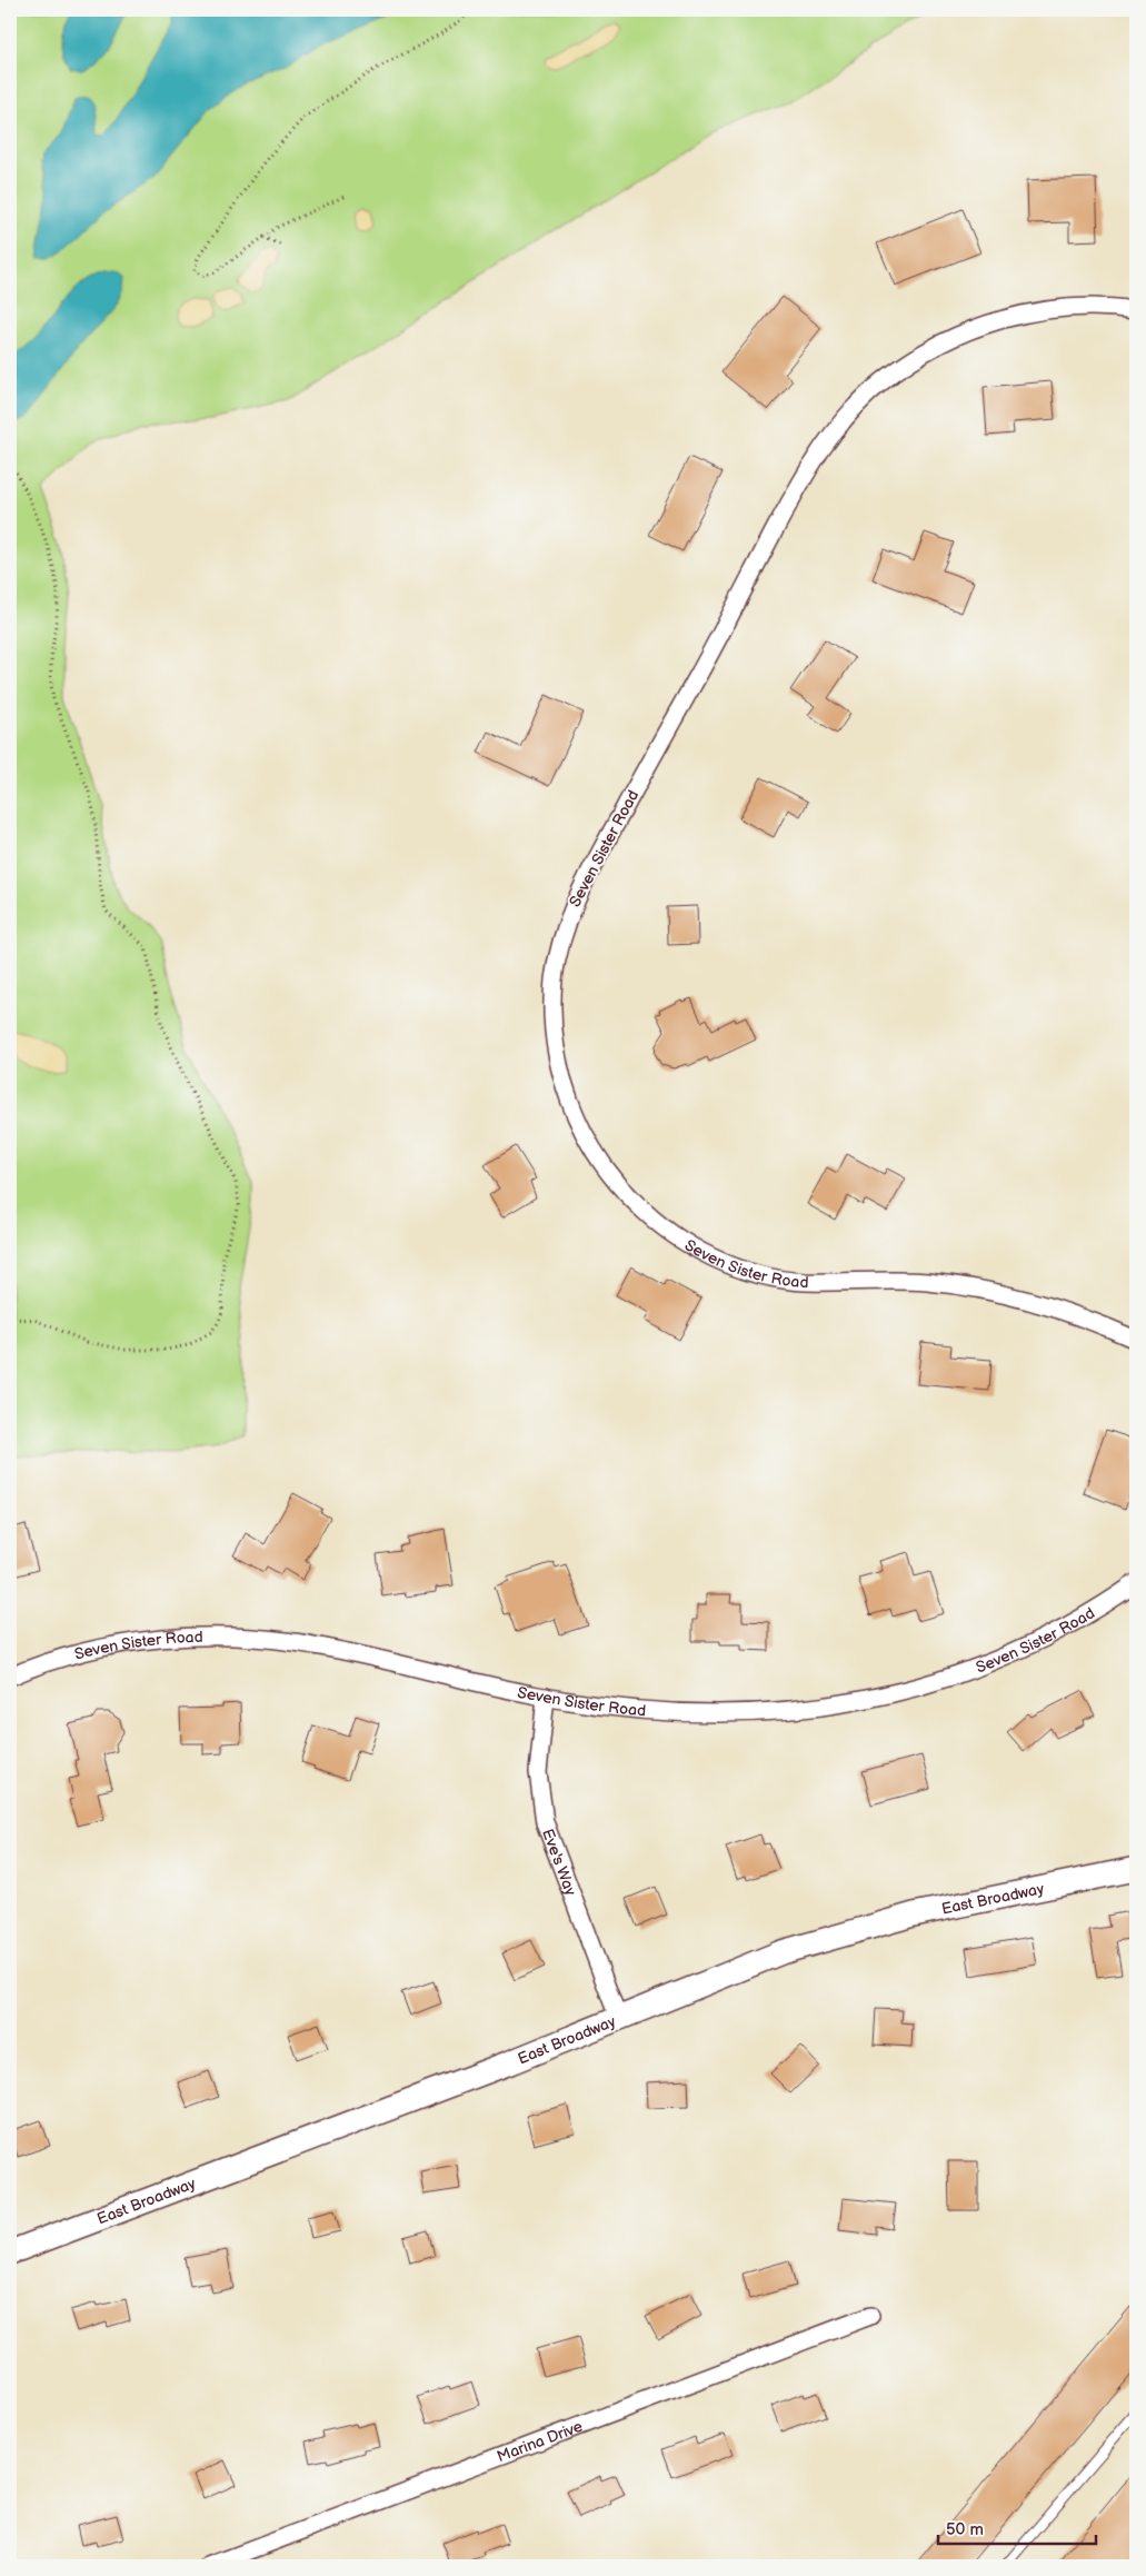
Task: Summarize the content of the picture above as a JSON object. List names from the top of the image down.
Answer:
{
  "streets": {
    "street": [
      "Seven Sister Road",
      "Eve's Way",
      "East Broadway",
      "Marina Drive"
    ]
  },
  "crossings": [
    ["Seven Sister Road", "Eve's Way"],
    ["Eve's Way", "East Broadway"]
  ],
  "scale_bar": "50 m"
}
